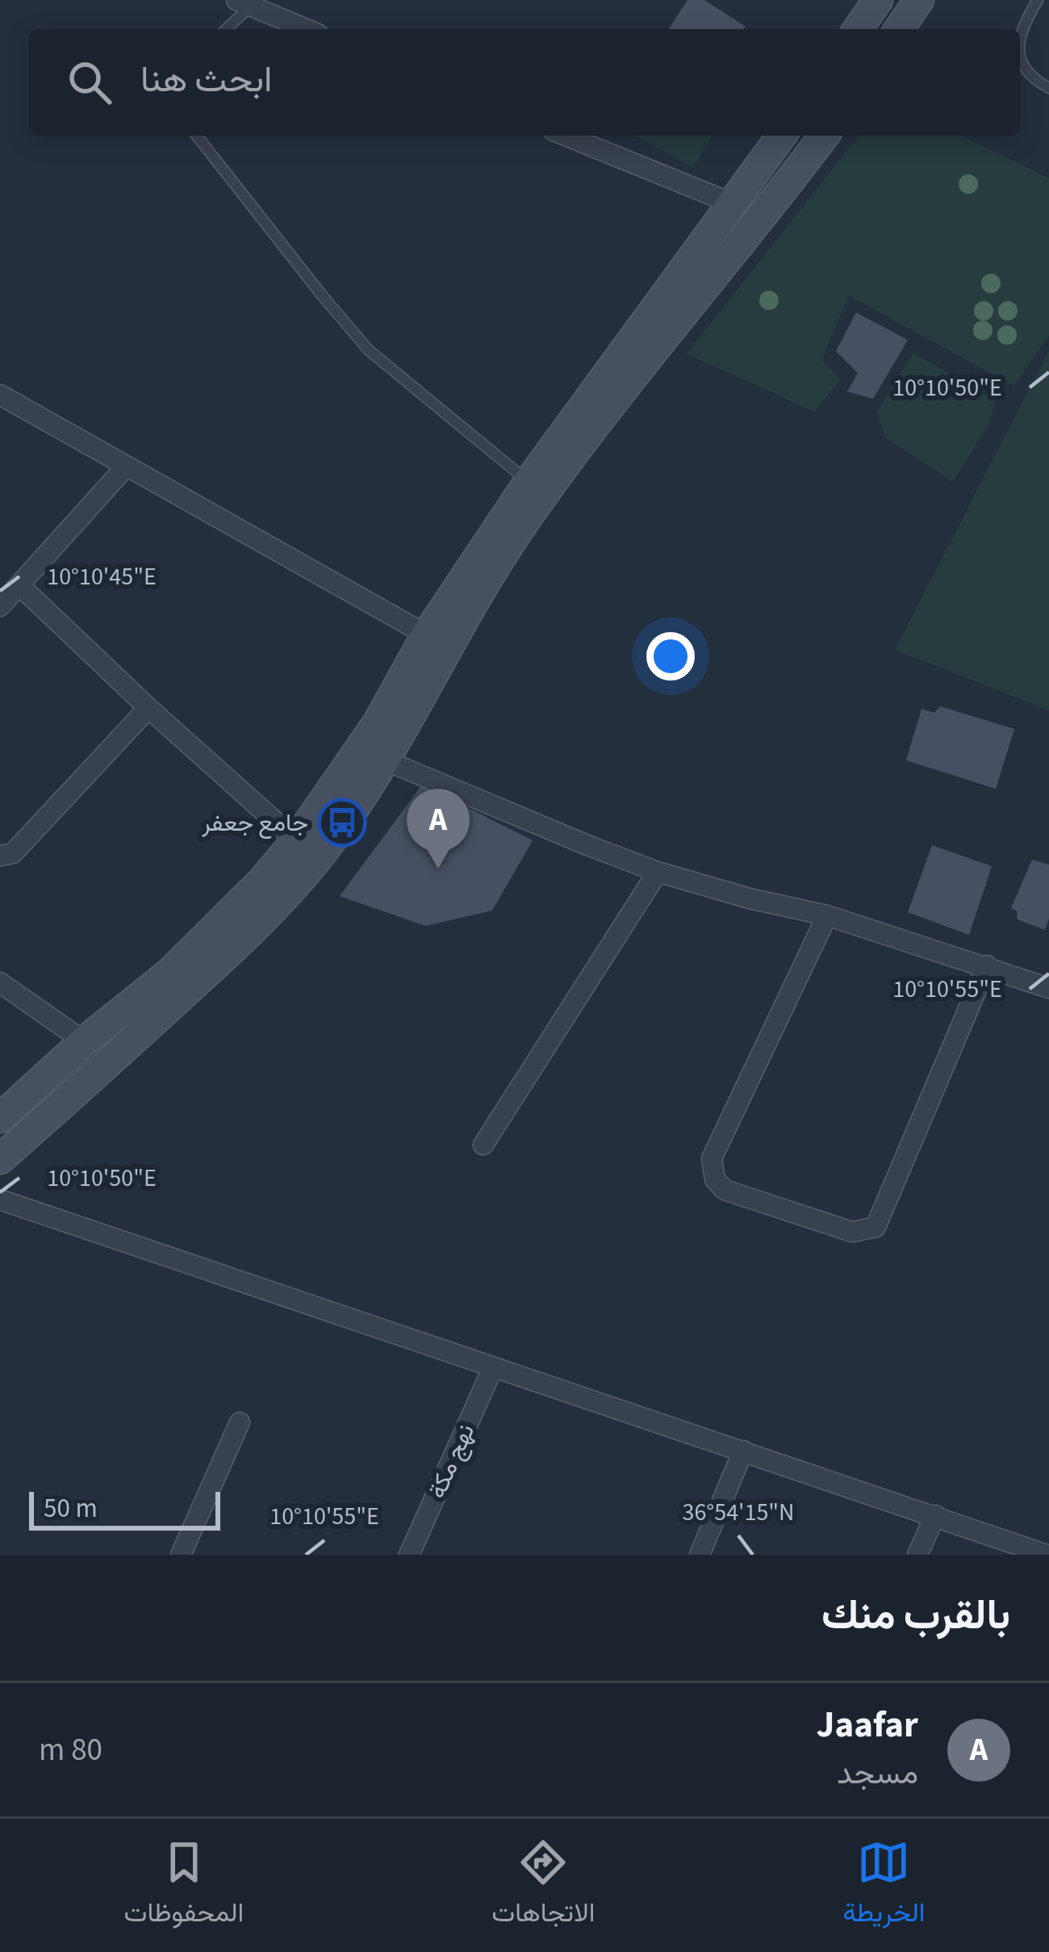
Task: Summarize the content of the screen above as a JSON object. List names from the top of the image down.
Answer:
{
  "streets": {
    "street": ["نهج مكة"]
  },
  "places": {
    "bus stop": ["جامع جعفر"]
  },
  "scale_bar": "50 m",
  "page": {
    "search": "ابحث هنا",
    "pins": "A",
    "scale": "50 m",
    "heading": "بالقرب منك",
    "list": [
      {
        "mark": "A",
        "name": "Jaafar",
        "note": "مسجد",
        "value": "80 m"
      }
    ],
    "nav": ["الخريطة", "الاتجاهات", "المحفوظات"]
  },
  "coordinates": [
    "10°10'50\"E",
    "10°10'45\"E",
    "10°10'55\"E",
    "36°54'15\"N"
  ]
}
